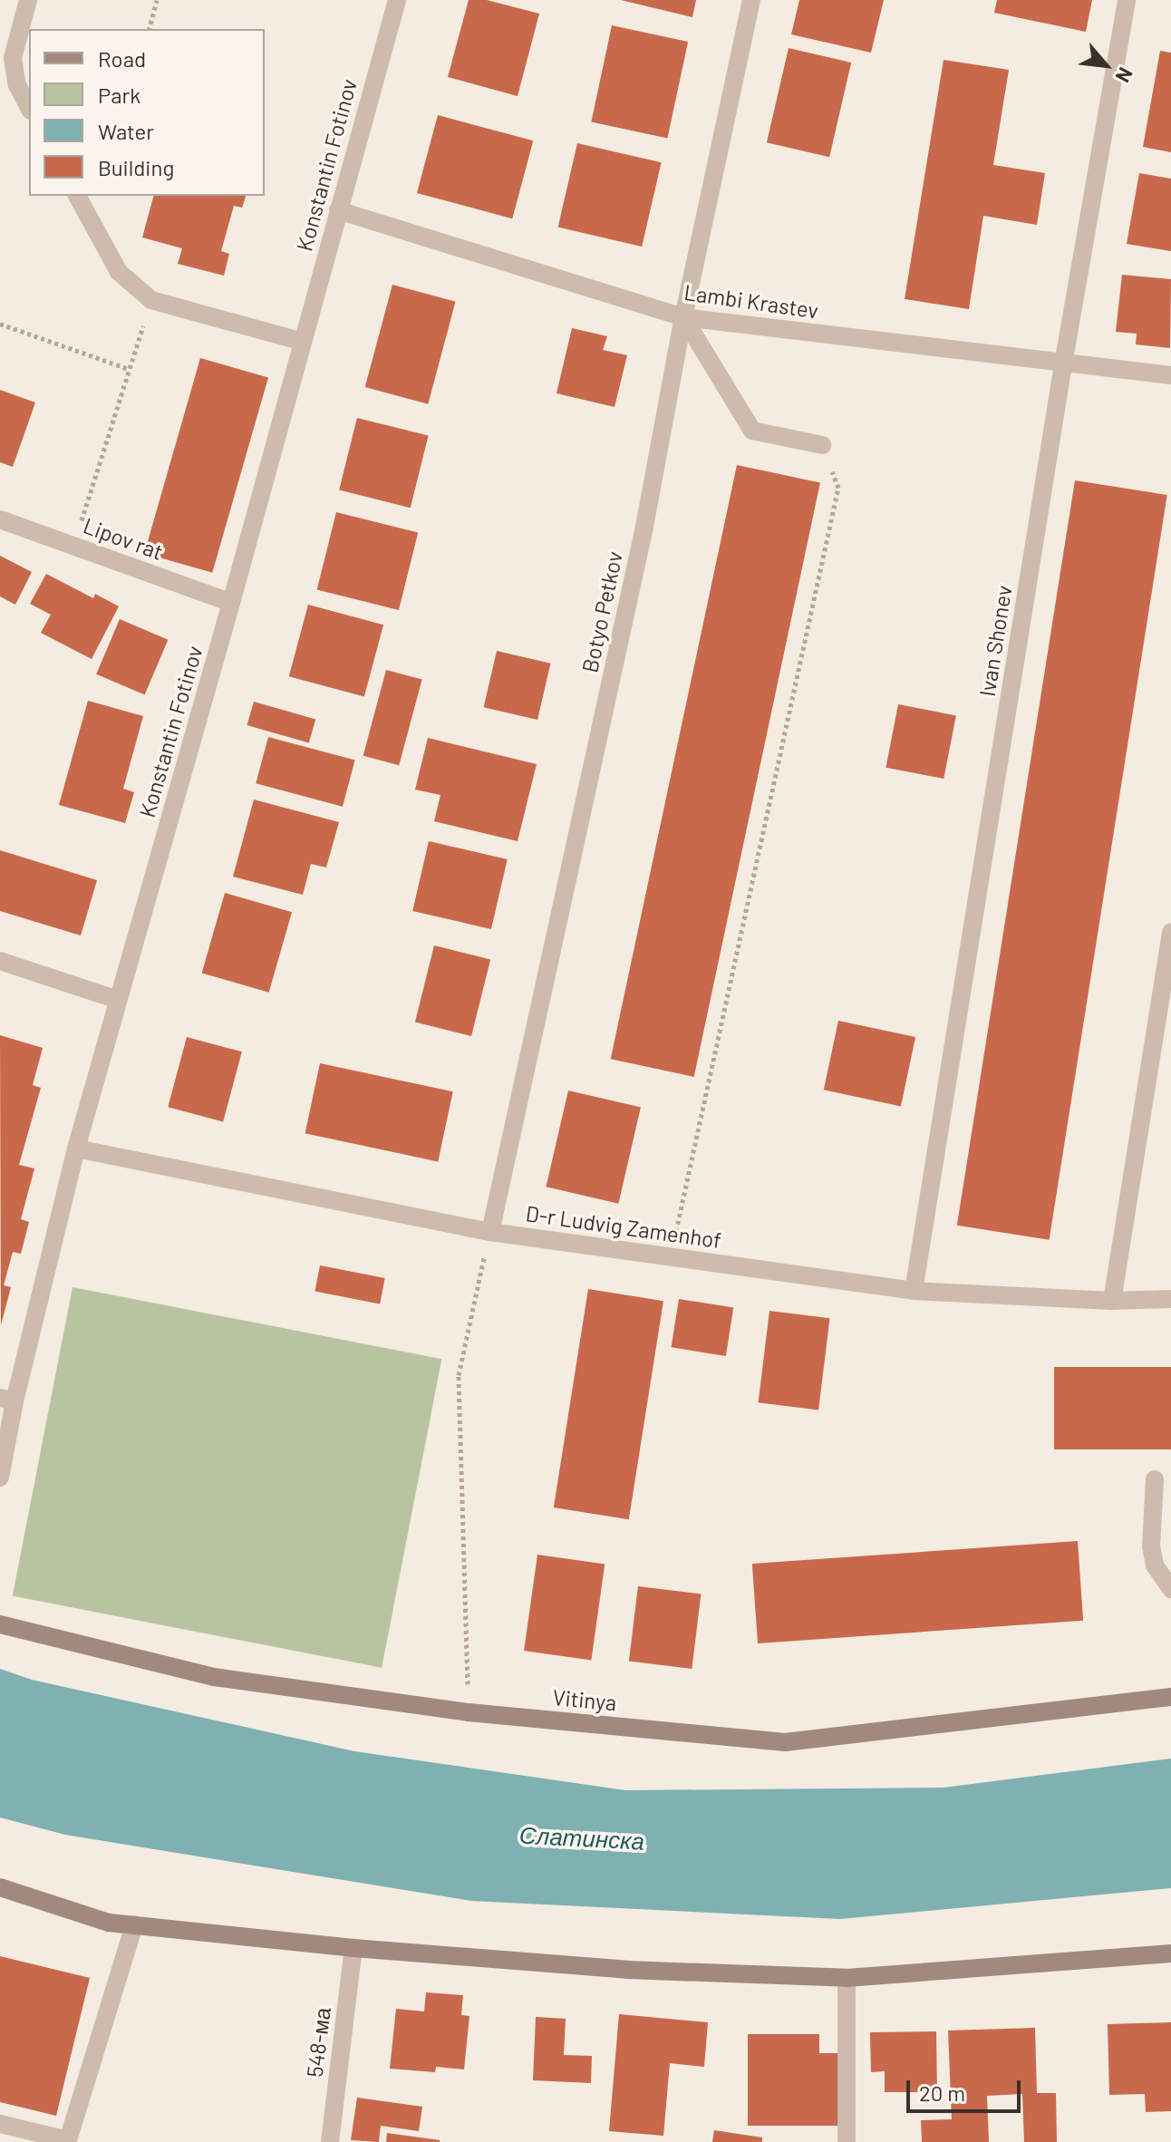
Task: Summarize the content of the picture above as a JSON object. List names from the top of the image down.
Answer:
{
  "streets": {
    "street": [
      "Konstantin Fotinov",
      "Lambi Krastev",
      "Lipov rat",
      "Botyo Petkov",
      "Ivan Shonev",
      "D-r Ludvig Zamenhof",
      "Vitinya",
      "548-ма"
    ]
  },
  "crossings": [
    ["Konstantin Fotinov", "Lambi Krastev"],
    ["Konstantin Fotinov", "Lipov rat"],
    ["Konstantin Fotinov", "D-r Ludvig Zamenhof"],
    ["Lambi Krastev", "Botyo Petkov"],
    ["Lambi Krastev", "Ivan Shonev"],
    ["Botyo Petkov", "D-r Ludvig Zamenhof"],
    ["Ivan Shonev", "D-r Ludvig Zamenhof"]
  ],
  "water": ["Слатинска"],
  "legend": [
    "Road",
    "Park",
    "Water",
    "Building"
  ],
  "scale_bar": "20 m",
  "north": "bottom right"
}
